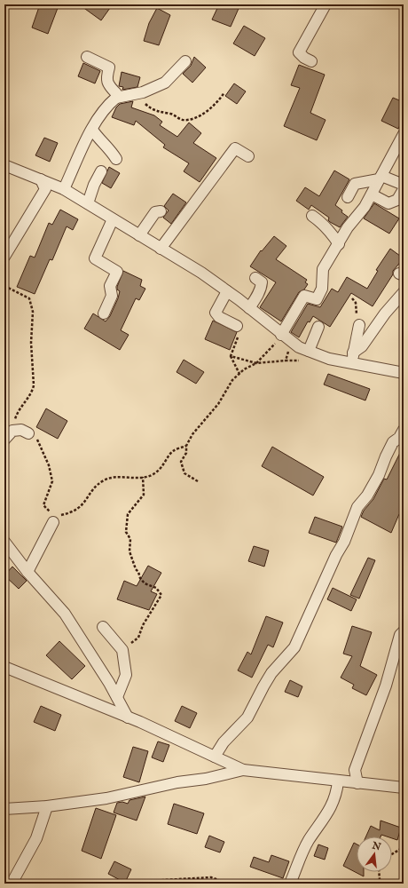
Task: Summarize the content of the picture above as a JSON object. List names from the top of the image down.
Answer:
{
  "north": "top"
}
